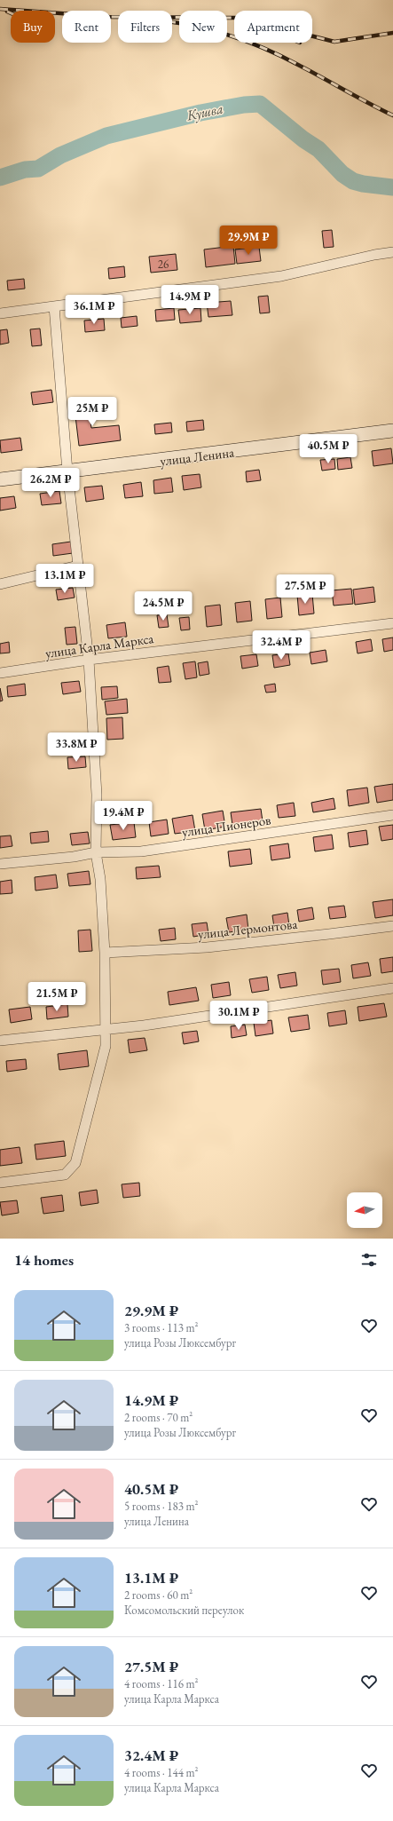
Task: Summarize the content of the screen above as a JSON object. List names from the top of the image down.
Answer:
{
  "streets": {
    "main road": ["улица Ленина"],
    "street": ["улица Карла Маркса", "улица Пионеров", "улица Лермонтова"]
  },
  "water": ["Кушва"],
  "house_numbers": ["26"],
  "north": "left",
  "page": {
    "chip": [
      "Buy",
      "Rent",
      "Filters",
      "New",
      "Apartment"
    ],
    "price": [
      "29.9M ₽",
      "14.9M ₽",
      "36.1M ₽",
      "25M ₽",
      "40.5M ₽",
      "26.2M ₽",
      "13.1M ₽",
      "27.5M ₽",
      "24.5M ₽",
      "32.4M ₽",
      "33.8M ₽",
      "19.4M ₽",
      "21.5M ₽",
      "30.1M ₽"
    ],
    "heading": "14 homes",
    "list": [
      {
        "name": "29.9M ₽",
        "note": "3 rooms · 113 m² · улица Розы Люксембург"
      },
      {
        "name": "14.9M ₽",
        "note": "2 rooms · 70 m² · улица Розы Люксембург"
      },
      {
        "name": "40.5M ₽",
        "note": "5 rooms · 183 m² · улица Ленина"
      },
      {
        "name": "13.1M ₽",
        "note": "2 rooms · 60 m² · Комсомольский переулок"
      },
      {
        "name": "27.5M ₽",
        "note": "4 rooms · 116 m² · улица Карла Маркса"
      },
      {
        "name": "32.4M ₽",
        "note": "4 rooms · 144 m² · улица Карла Маркса"
      }
    ]
  }
}
